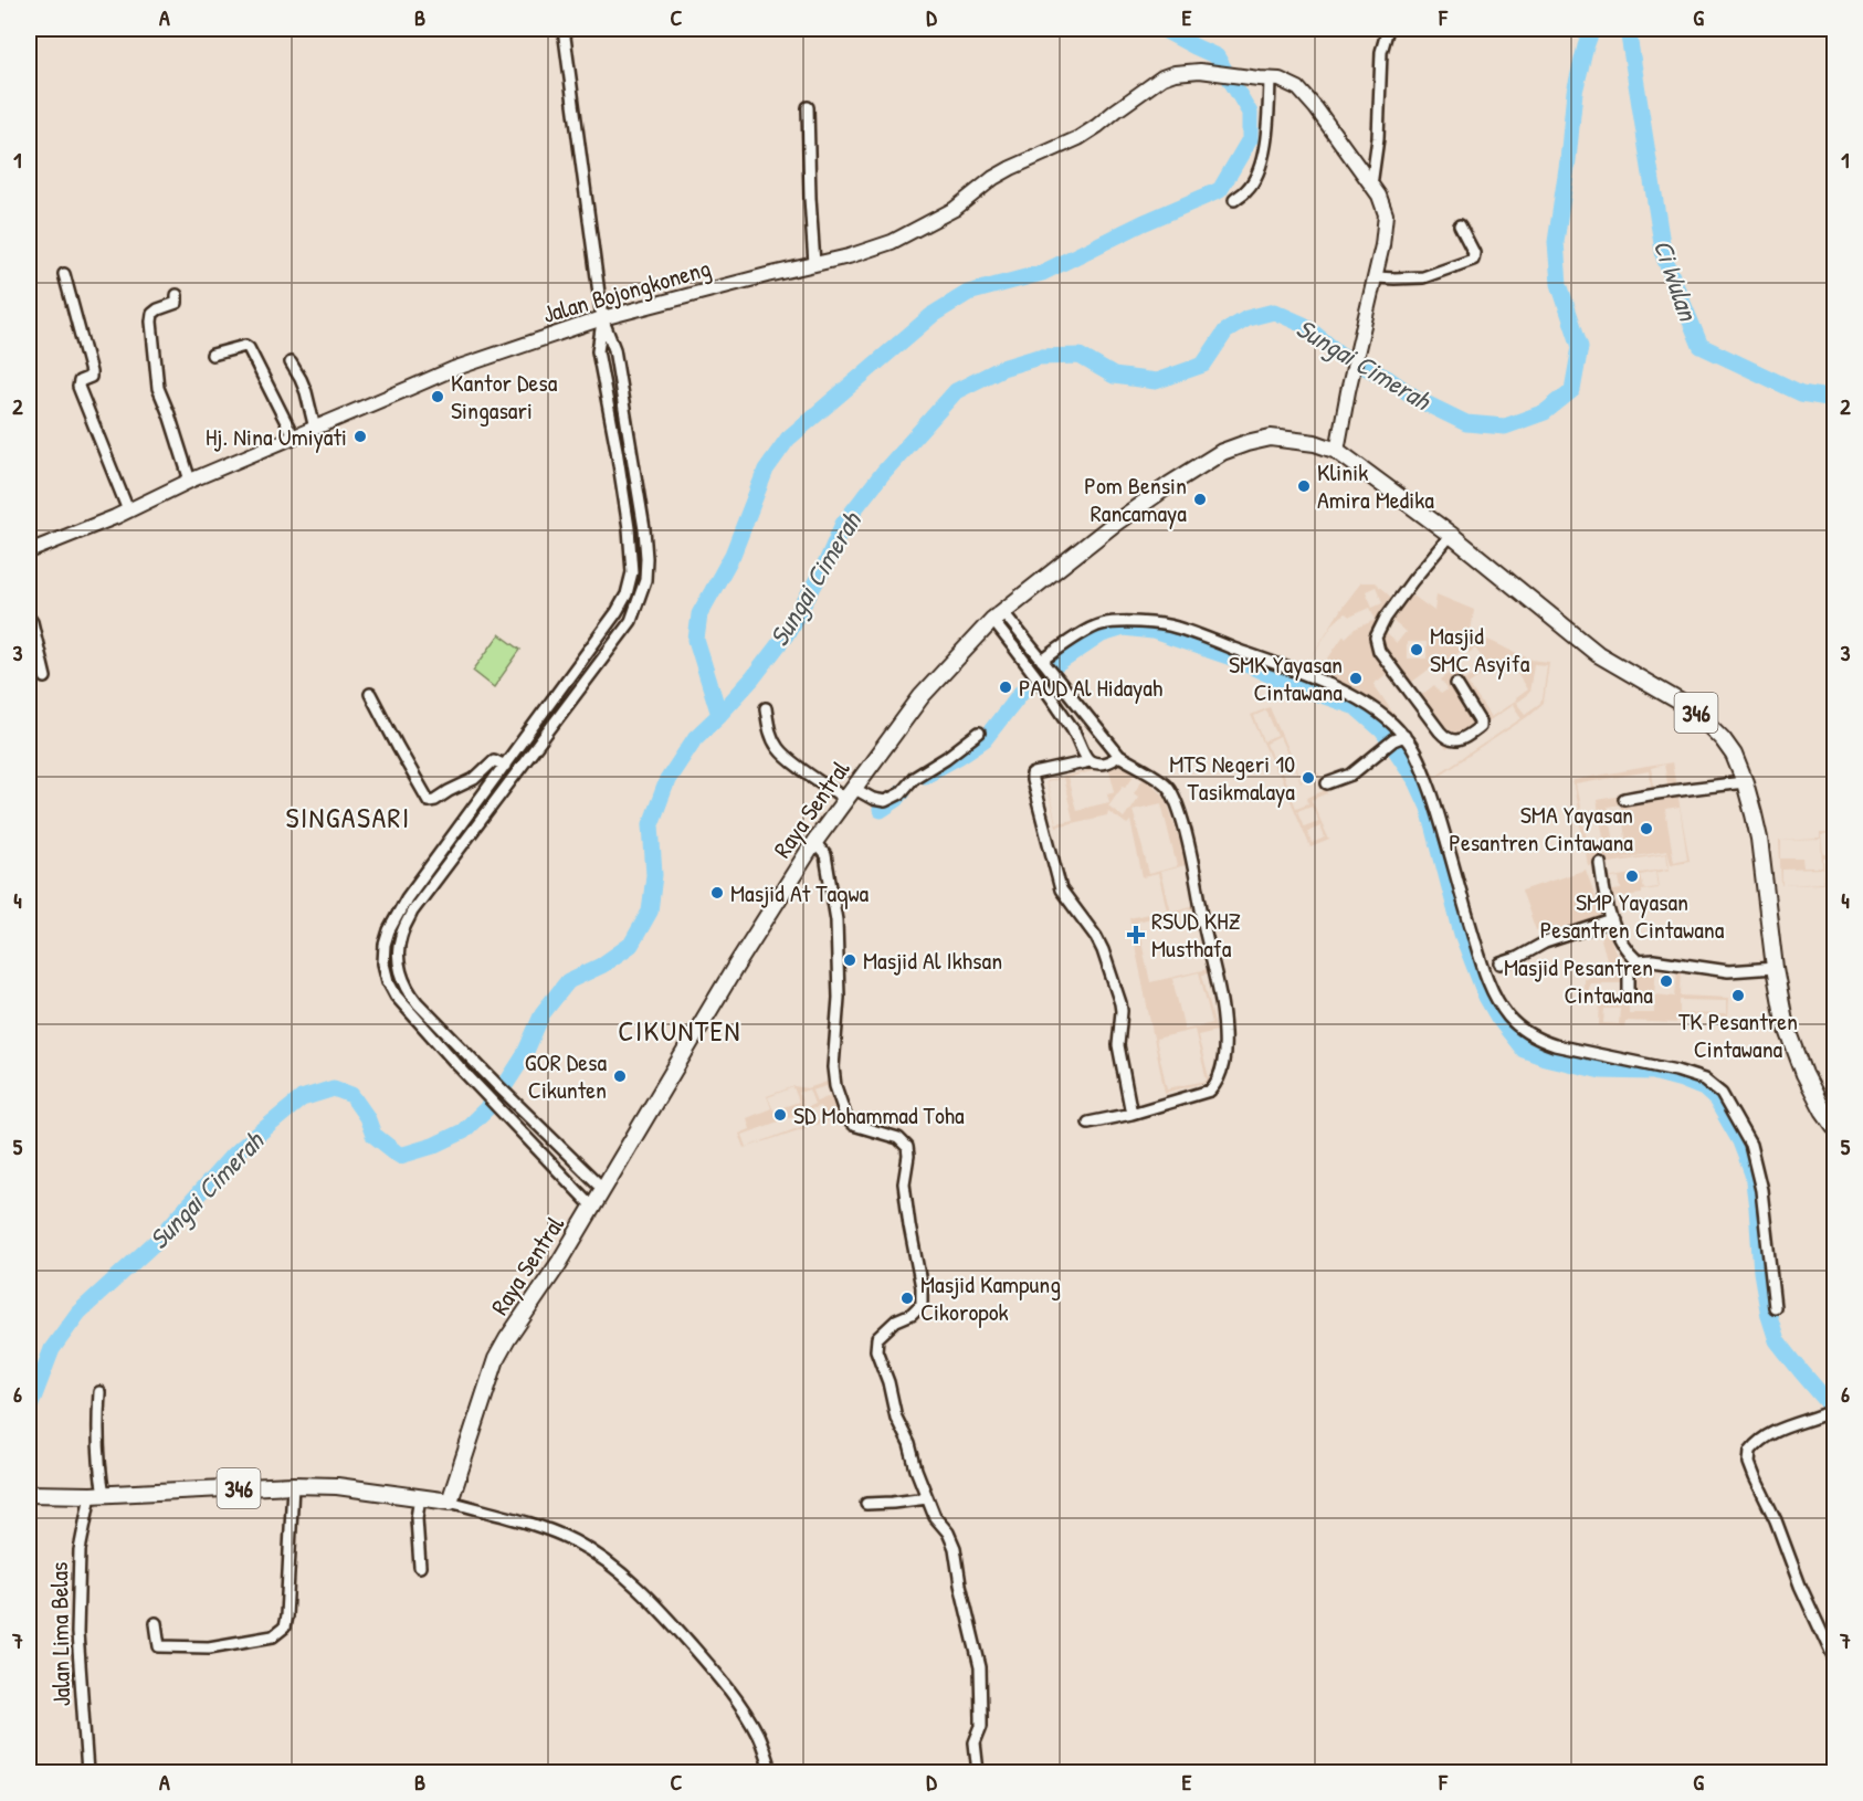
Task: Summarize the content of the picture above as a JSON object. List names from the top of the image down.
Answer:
{
  "streets": {
    "main road": ["Jalan Bojongkoneng", "346", "Raya Sentral"],
    "street": ["Jalan Lima Belas"]
  },
  "crossings": [
    ["Jalan Bojongkoneng", "346"],
    ["Jalan Bojongkoneng", "Raya Sentral"],
    ["346", "Raya Sentral"],
    ["346", "Jalan Lima Belas"]
  ],
  "districts": ["SINGASARI", "CIKUNTEN"],
  "water": ["Ci Wulan", "Sungai Cimerah"],
  "places": {
    "other": [
      "Kantor Desa Singasari",
      "Hj. Nina Umiyati",
      "Klinik Amira Medika",
      "Pom Bensin Rancamaya",
      "Masjid SMC Asyifa",
      "SMK Yayasan Cintawana",
      "PAUD Al Hidayah",
      "MTS Negeri 10 Tasikmalaya",
      "SMA Yayasan Pesantren Cintawana",
      "SMP Yayasan Pesantren Cintawana",
      "Masjid At Taqwa",
      "Masjid Al Ikhsan",
      "Masjid Pesantren Cintawana",
      "TK Pesantren Cintawana",
      "GOR Desa Cikunten",
      "SD Mohammad Toha",
      "Masjid Kampung Cikoropok"
    ],
    "health": ["RSUD KHZ Musthafa"]
  },
  "grid": {
    "columns": [
      "A",
      "B",
      "C",
      "D",
      "E",
      "F",
      "G"
    ],
    "rows": [
      "1",
      "2",
      "3",
      "4",
      "5",
      "6",
      "7"
    ]
  }
}
